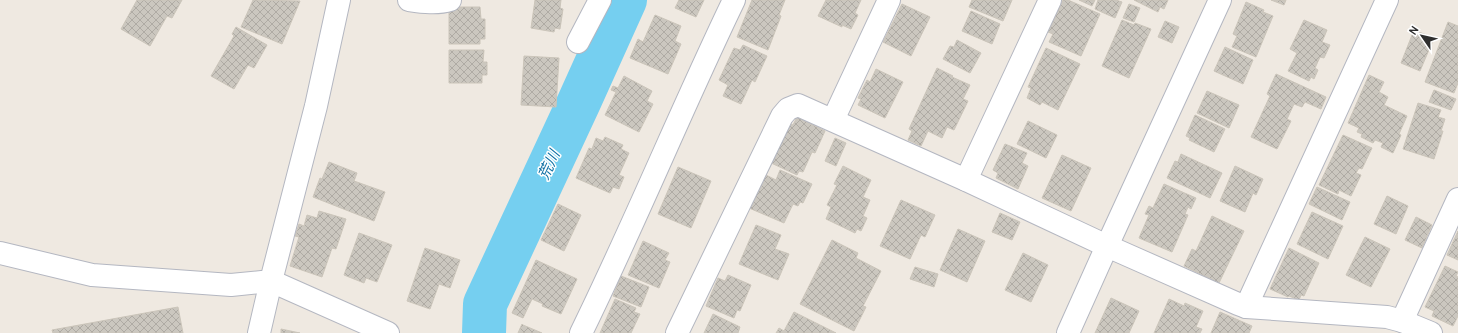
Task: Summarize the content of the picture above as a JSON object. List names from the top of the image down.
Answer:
{
  "water": ["荒川"],
  "north": "top left"
}
